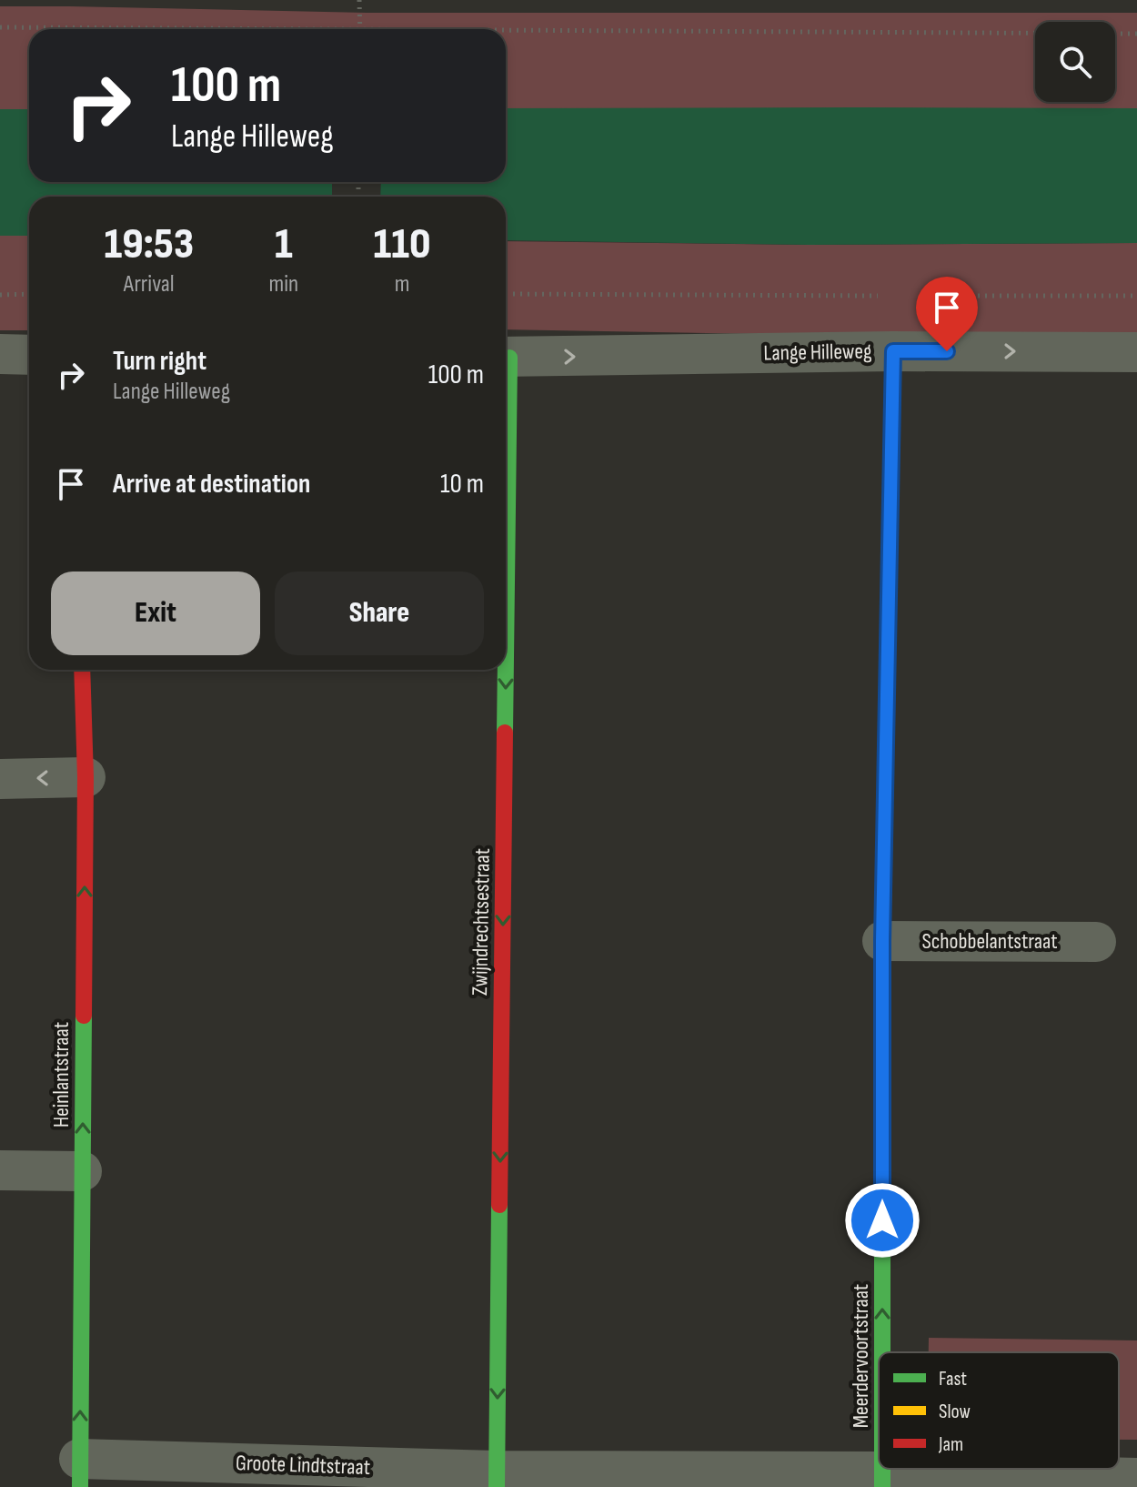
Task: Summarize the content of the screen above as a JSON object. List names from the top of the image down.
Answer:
{
  "streets": {
    "street": [
      "Lange Hilleweg",
      "Zwijndrechtsestraat",
      "Schobbelantstraat",
      "Heinlantstraat",
      "Meerdervoortstraat",
      "Groote Lindtstraat"
    ]
  },
  "crossings": [
    ["Lange Hilleweg", "Meerdervoortstraat"],
    ["Zwijndrechtsestraat", "Groote Lindtstraat"],
    ["Schobbelantstraat", "Meerdervoortstraat"],
    ["Heinlantstraat", "Groote Lindtstraat"]
  ],
  "one_way": [
    "Lange Hilleweg",
    "Zwijndrechtsestraat",
    "Heinlantstraat",
    "Meerdervoortstraat"
  ],
  "legend": ["Fast", "Slow", "Jam"],
  "page": {
    "turn": ["100 m", "Lange Hilleweg"],
    "eta": [
      "19:53",
      "Arrival",
      "1",
      "min",
      "110",
      "m"
    ],
    "list": [
      {
        "name": "Turn right",
        "note": "Lange Hilleweg",
        "value": "100 m"
      },
      {
        "name": "Arrive at destination",
        "value": "10 m"
      }
    ],
    "buttons": ["Exit", "Share"]
  }
}
